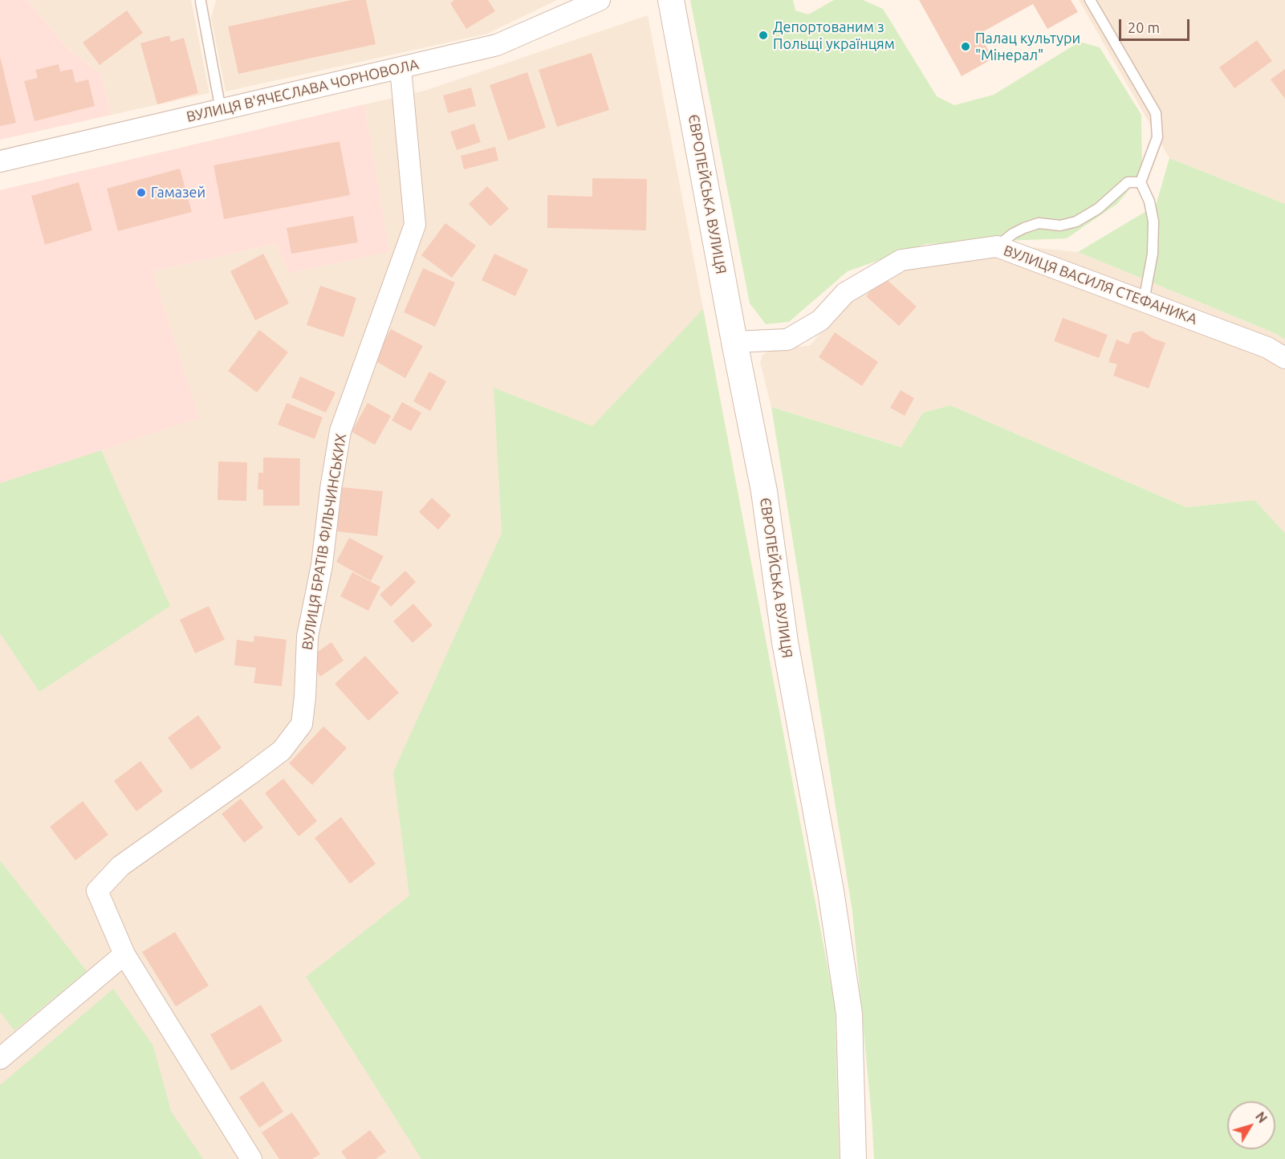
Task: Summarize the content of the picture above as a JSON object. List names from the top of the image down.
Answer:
{
  "streets": {
    "street": [
      "ВУЛИЦЯ В'ЯЧЕСЛАВА ЧОРНОВОЛА",
      "ЄВРОПЕЙСЬКА ВУЛИЦЯ",
      "ВУЛИЦЯ ВАСИЛЯ СТЕФАНИКА",
      "ВУЛИЦЯ БРАТІВ ФІЛЬЧИНСЬКИХ"
    ]
  },
  "crossings": [
    ["ВУЛИЦЯ В'ЯЧЕСЛАВА ЧОРНОВОЛА", "ВУЛИЦЯ БРАТІВ ФІЛЬЧИНСЬКИХ"],
    ["ЄВРОПЕЙСЬКА ВУЛИЦЯ", "ВУЛИЦЯ ВАСИЛЯ СТЕФАНИКА"]
  ],
  "places": ["Депортованим з Польщі українцям", "Палац культури \"Мінерал\"", "Гамазей"],
  "scale_bar": "20 m",
  "north": "top right"
}
